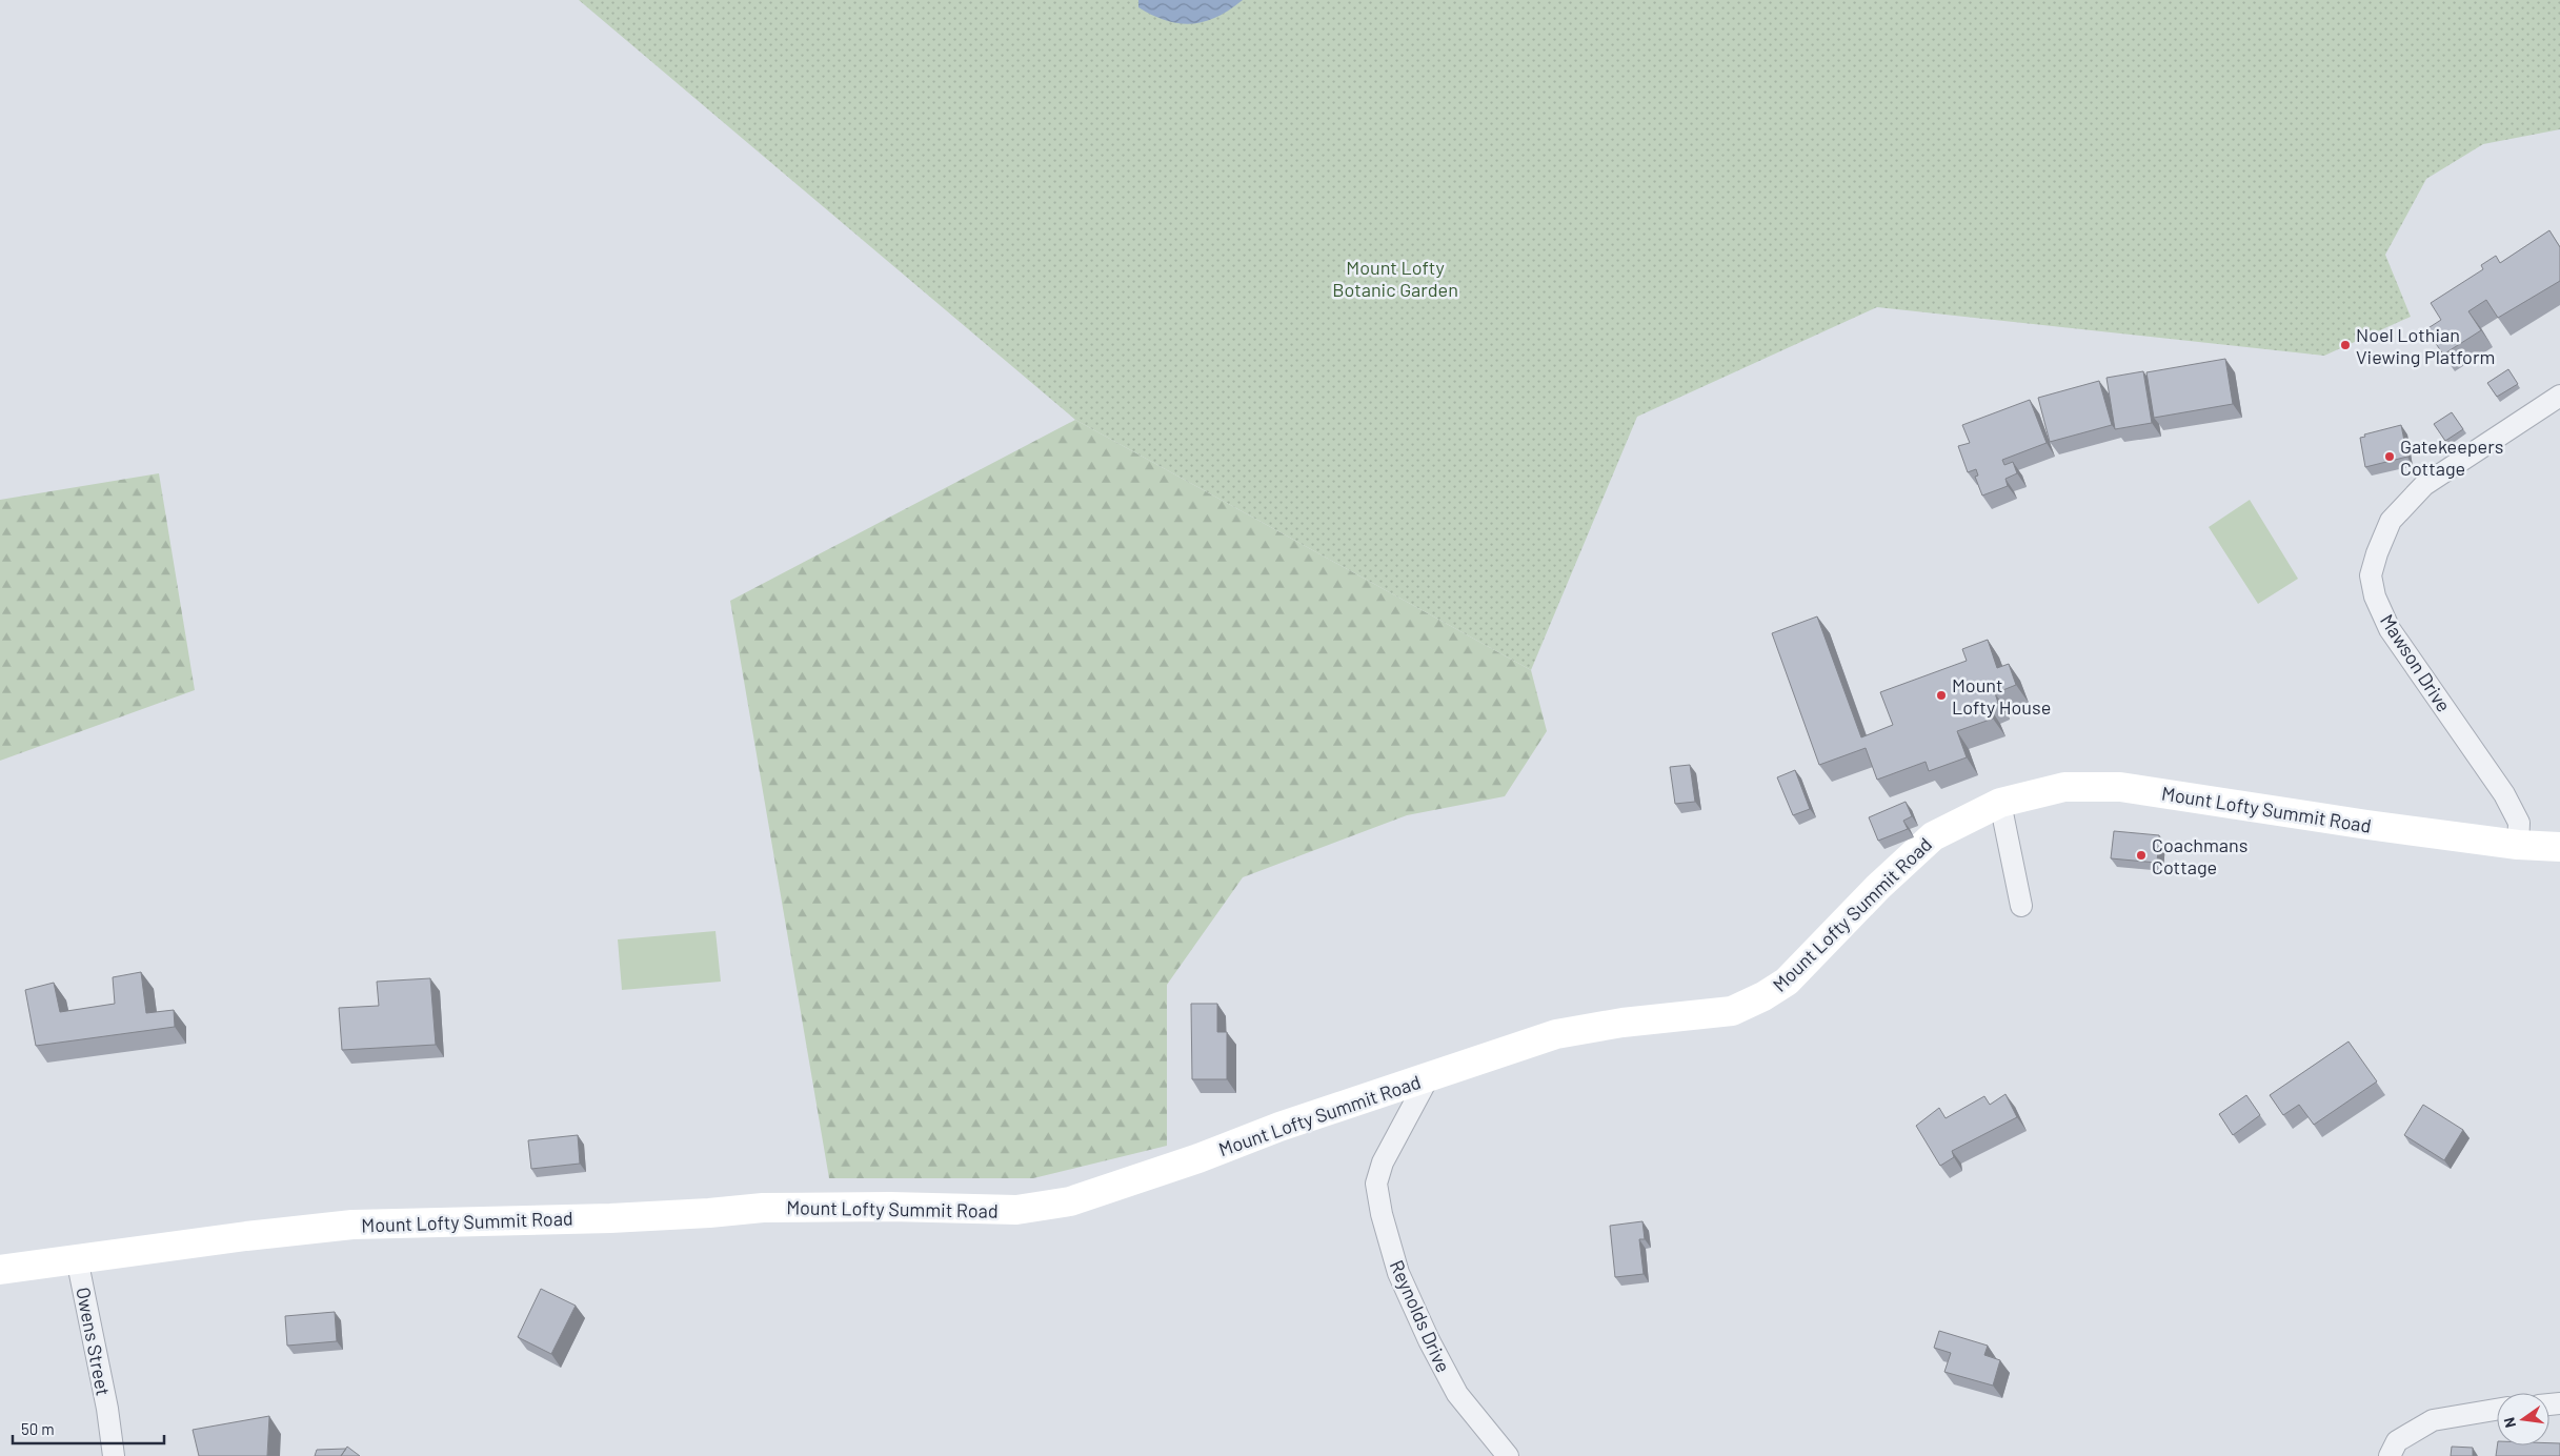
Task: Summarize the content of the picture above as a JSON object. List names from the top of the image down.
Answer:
{
  "streets": {
    "main road": ["Mount Lofty Summit Road"],
    "street": ["Mawson Drive", "Reynolds Drive", "Owens Street"]
  },
  "crossings": [
    ["Mawson Drive", "Mount Lofty Summit Road"],
    ["Mount Lofty Summit Road", "Reynolds Drive"],
    ["Mount Lofty Summit Road", "Owens Street"]
  ],
  "parks": ["Mount Lofty Botanic Garden"],
  "places": [
    "Noel Lothian Viewing Platform",
    "Gatekeepers Cottage",
    "Mount Lofty House",
    "Coachmans Cottage"
  ],
  "scale_bar": "50 m",
  "north": "left"
}
